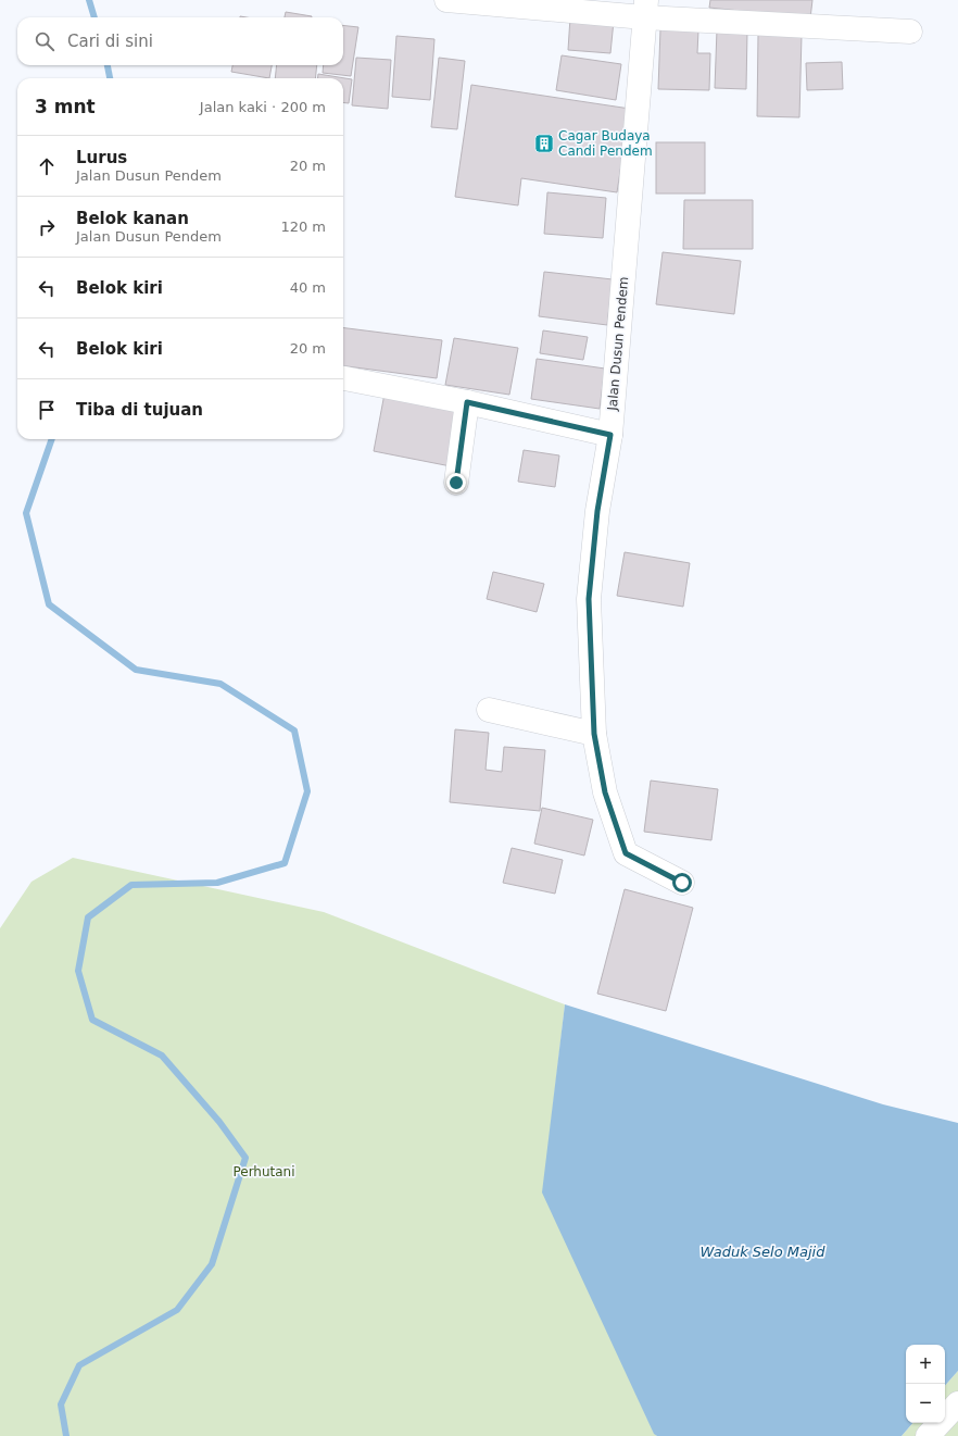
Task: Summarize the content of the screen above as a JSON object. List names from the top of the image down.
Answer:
{
  "streets": {
    "street": ["Jalan Dusun Pendem"]
  },
  "water": ["Waduk Selo Majid"],
  "parks": ["Perhutani"],
  "places": {
    "building": ["Cagar Budaya Candi Pendem"]
  },
  "page": {
    "search": "Cari di sini",
    "heading": ["3 mnt", "Jalan kaki · 200 m"],
    "list": [
      ["Lurus", "Jalan Dusun Pendem", "20 m"],
      ["Belok kanan", "Jalan Dusun Pendem", "120 m"],
      ["Belok kiri", "40 m"],
      ["Belok kiri", "20 m"],
      "Tiba di tujuan"
    ],
    "map_buttons": ["+", "−"]
  }
}
